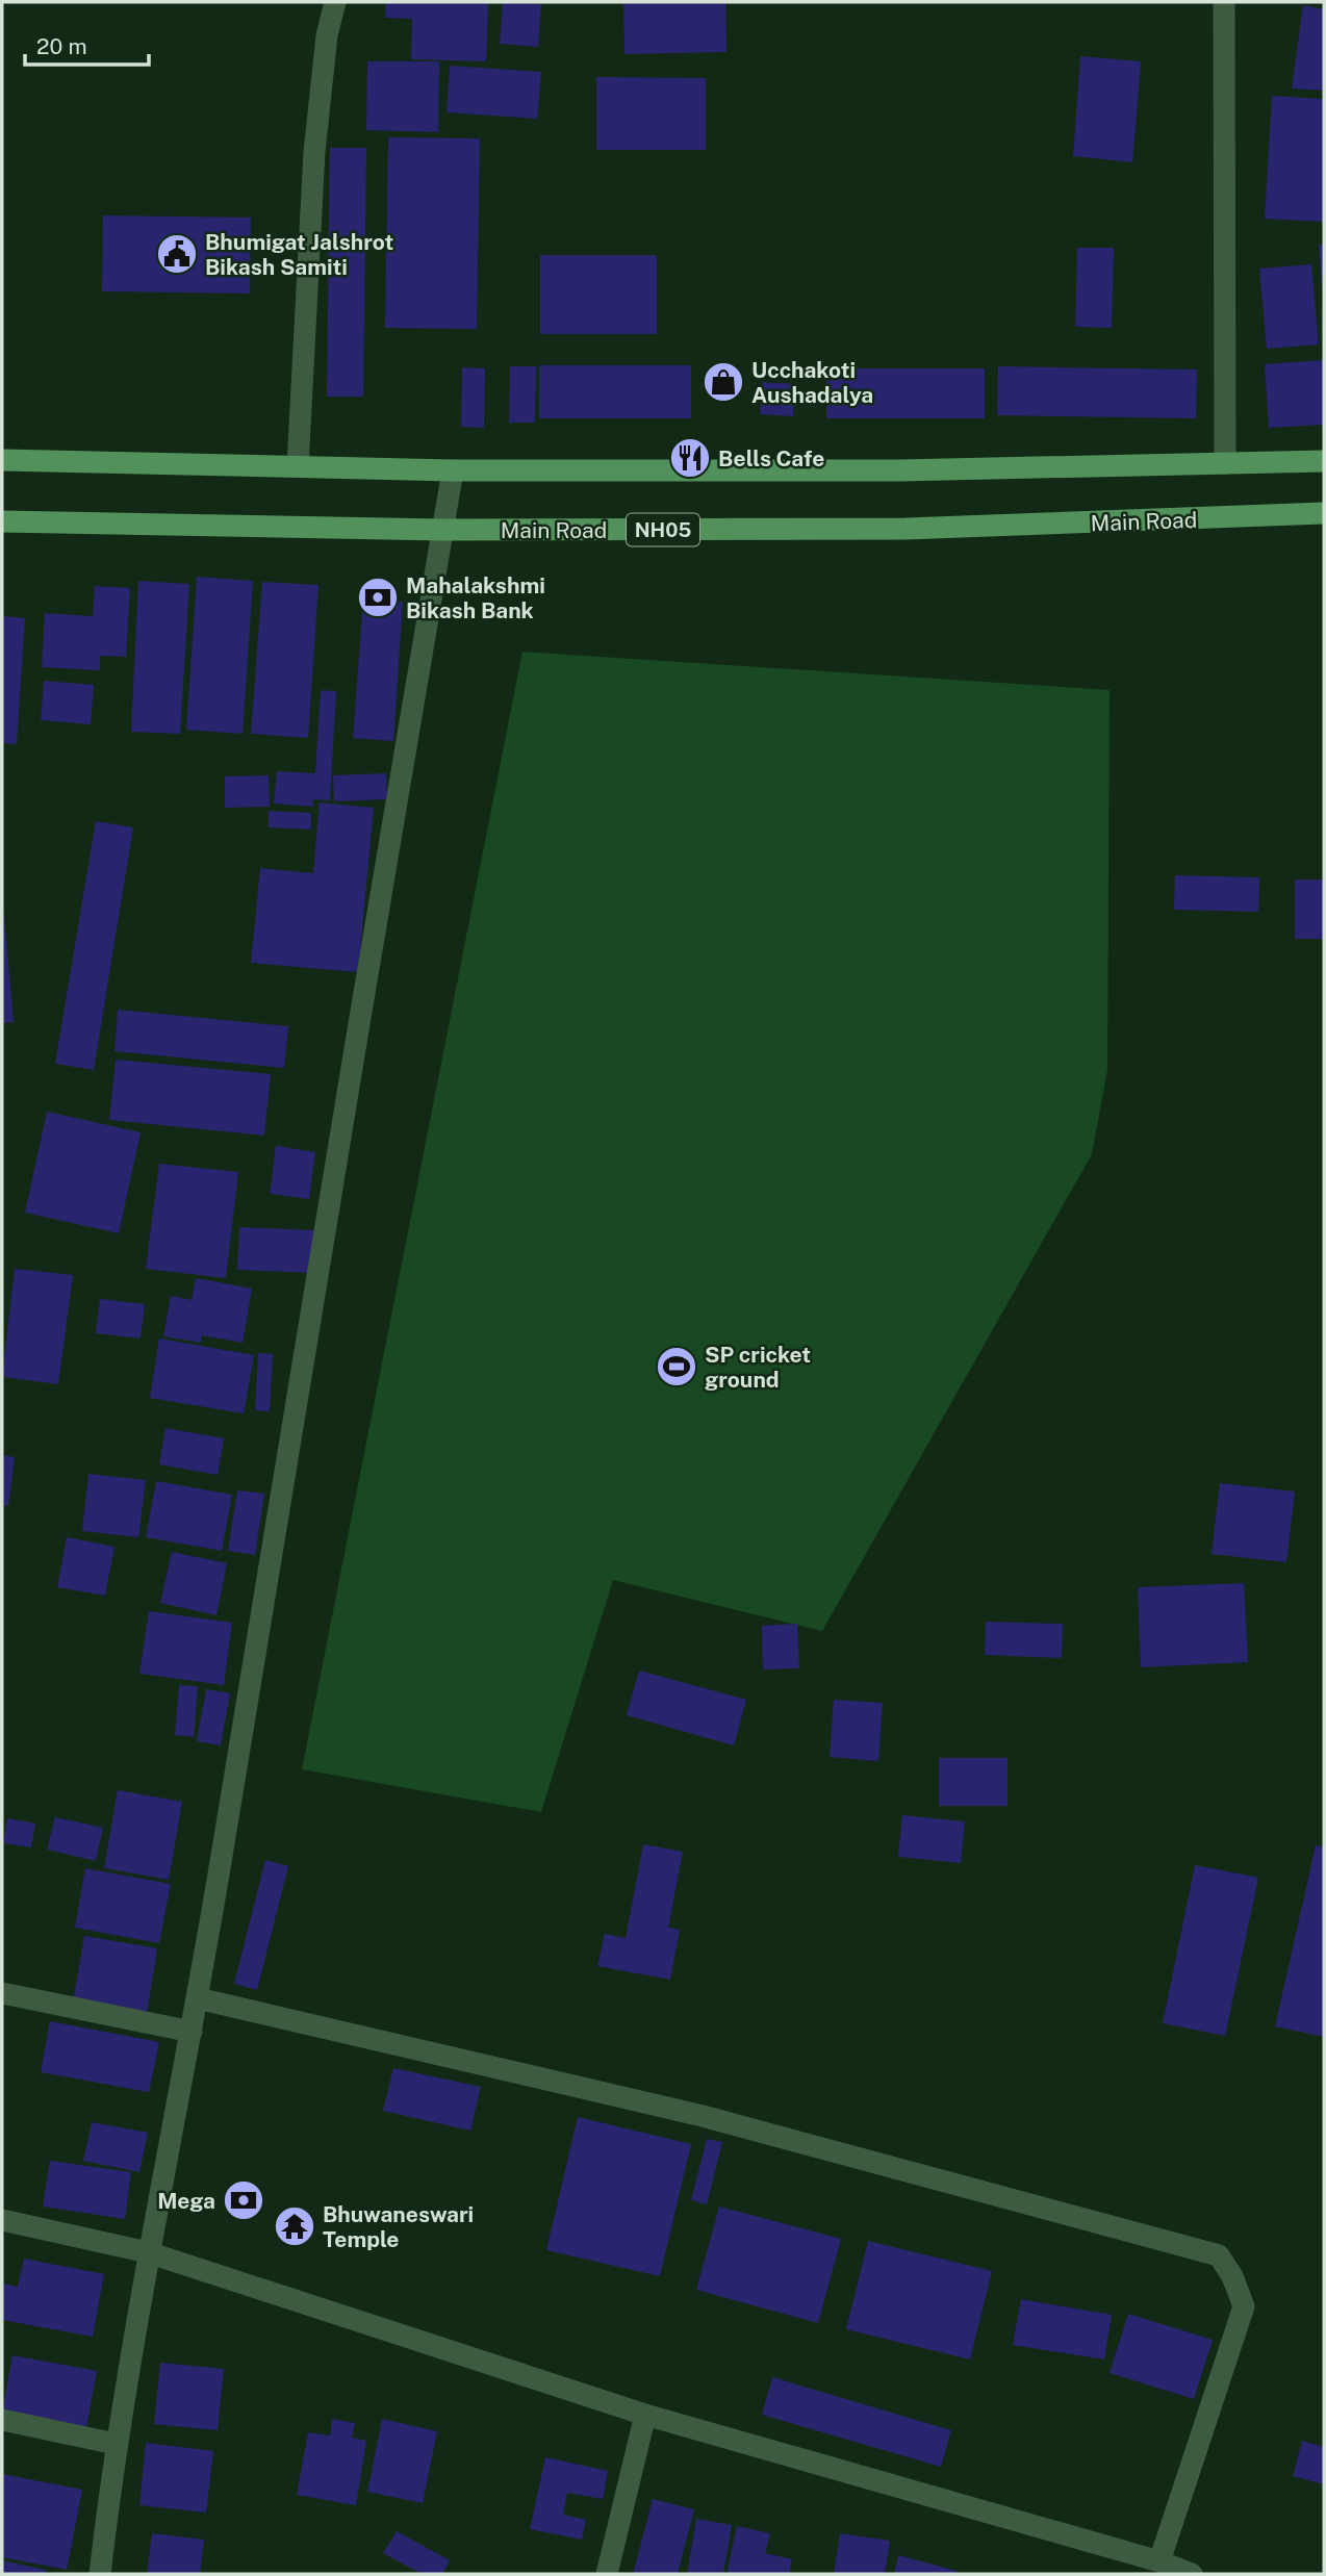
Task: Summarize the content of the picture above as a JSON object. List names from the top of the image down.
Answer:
{
  "streets": {
    "main road": ["Main Road", "NH05"]
  },
  "places": {
    "public building": ["Bhumigat Jalshrot Bikash Samiti"],
    "shop": ["Ucchakoti Aushadalya"],
    "restaurant": ["Bells Cafe"],
    "bank": ["Mahalakshmi Bikash Bank", "Mega"],
    "sports": ["SP cricket ground"],
    "temple": ["Bhuwaneswari Temple"]
  },
  "scale_bar": "20 m"
}
